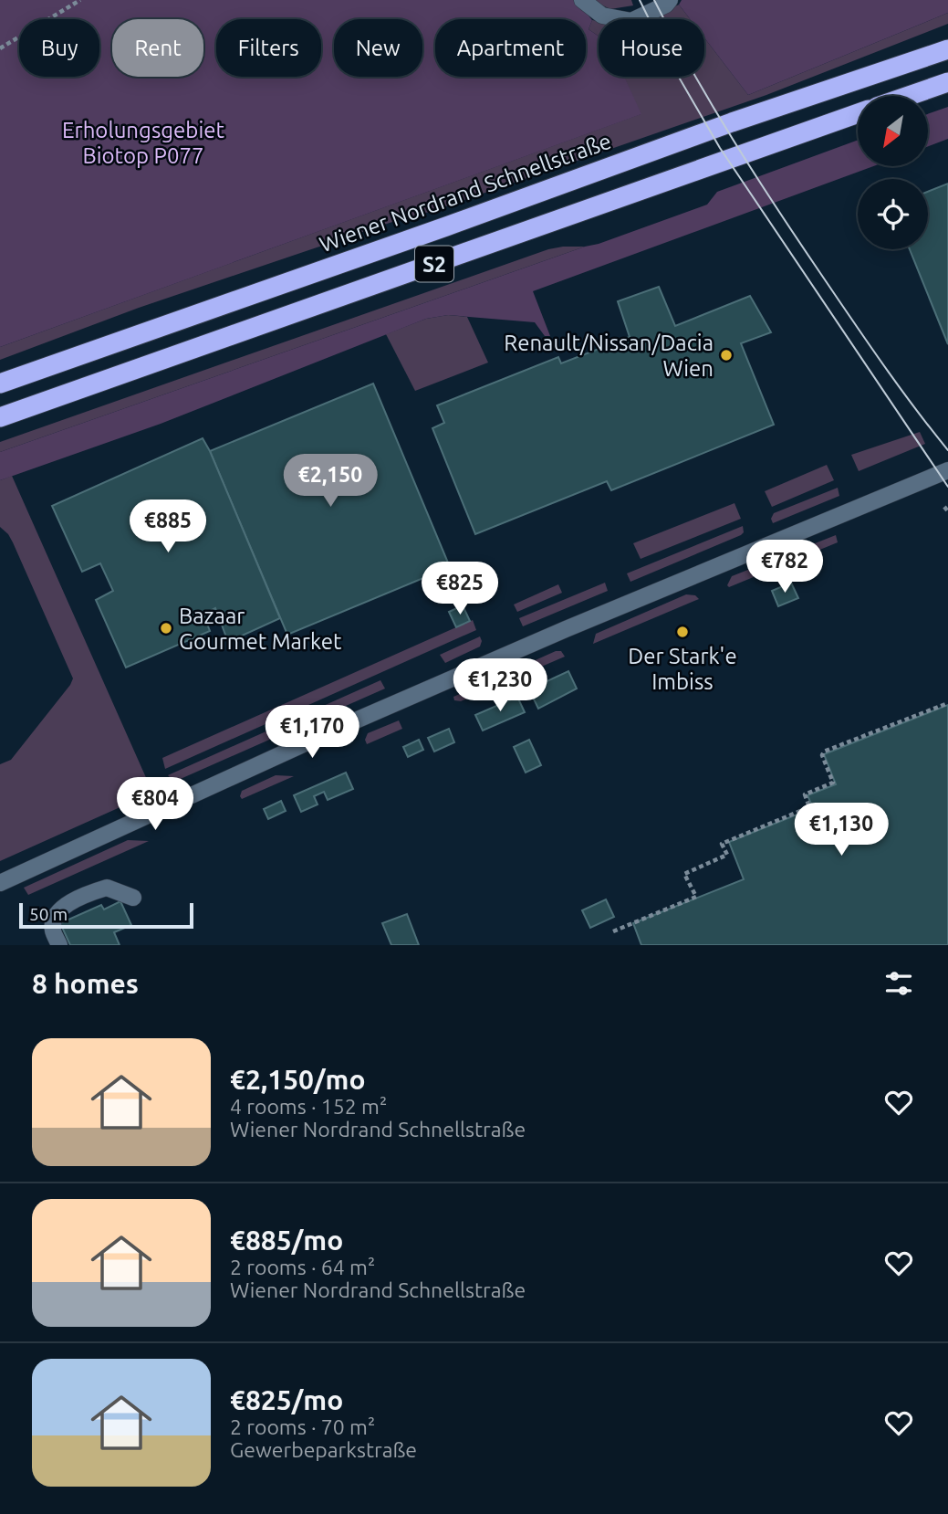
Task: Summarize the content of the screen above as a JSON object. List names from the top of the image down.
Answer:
{
  "streets": {
    "highway": ["Wiener Nordrand Schnellstraße", "S2"]
  },
  "parks": ["Erholungsgebiet Biotop P077"],
  "places": ["Renault/Nissan/Dacia Wien", "Bazaar Gourmet Market", "Der Stark'e Imbiss"],
  "scale_bar": "50 m",
  "north": "bottom left",
  "page": {
    "chip": [
      "Buy",
      "Rent",
      "Filters",
      "New",
      "Apartment",
      "House"
    ],
    "price": [
      "€2,150",
      "€885",
      "€782",
      "€825",
      "€1,230",
      "€1,170",
      "€804",
      "€1,130"
    ],
    "scale": "50 m",
    "heading": "8 homes",
    "list": [
      {
        "name": "€2,150/mo",
        "note": "4 rooms · 152 m² · Wiener Nordrand Schnellstraße"
      },
      {
        "name": "€885/mo",
        "note": "2 rooms · 64 m² · Wiener Nordrand Schnellstraße"
      },
      {
        "name": "€825/mo",
        "note": "2 rooms · 70 m² · Gewerbeparkstraße"
      }
    ]
  }
}
